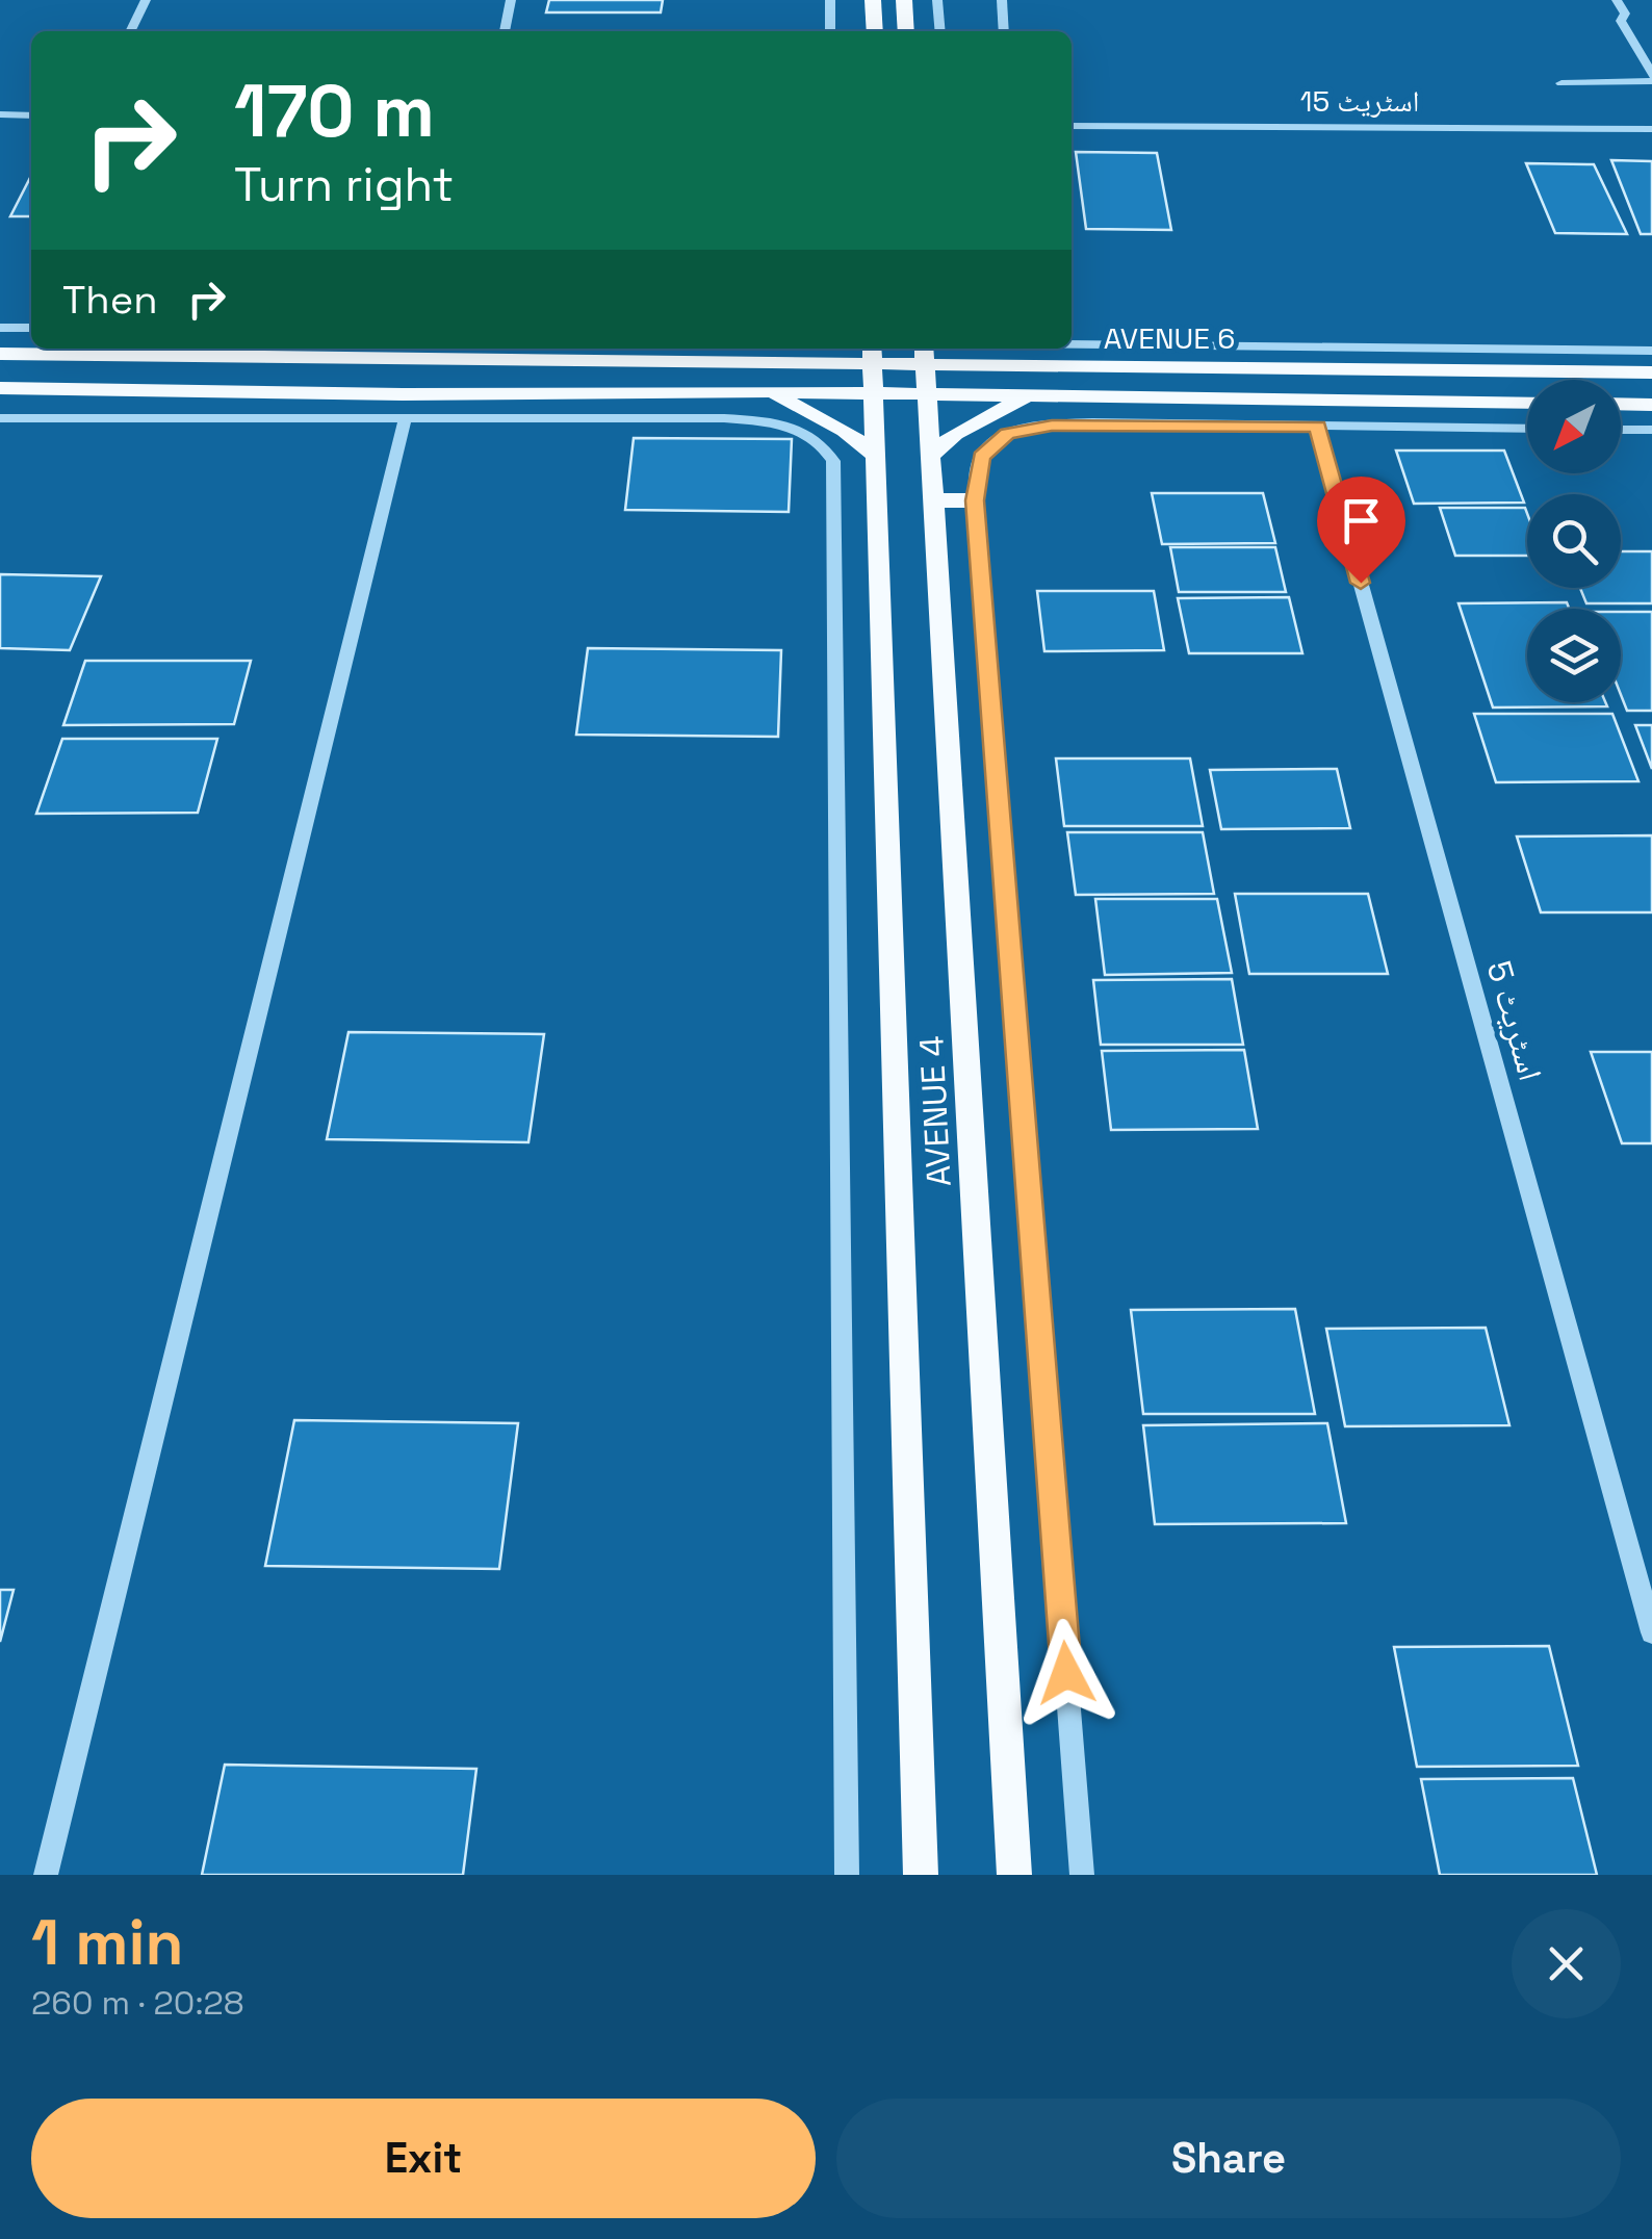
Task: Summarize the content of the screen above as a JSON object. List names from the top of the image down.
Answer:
{
  "streets": {
    "main road": ["AVENUE 6", "AVENUE 4"],
    "street": ["اسٹریٹ 15", "اسٹریٹ 5"]
  },
  "crossings": [
    ["AVENUE 6", "AVENUE 4"]
  ],
  "north": "bottom left",
  "page": {
    "turn": ["170 m", "Turn right"],
    "then": "Then",
    "heading": ["1 min", "260 m · 20:28"],
    "buttons": ["Exit", "Share"]
  }
}
